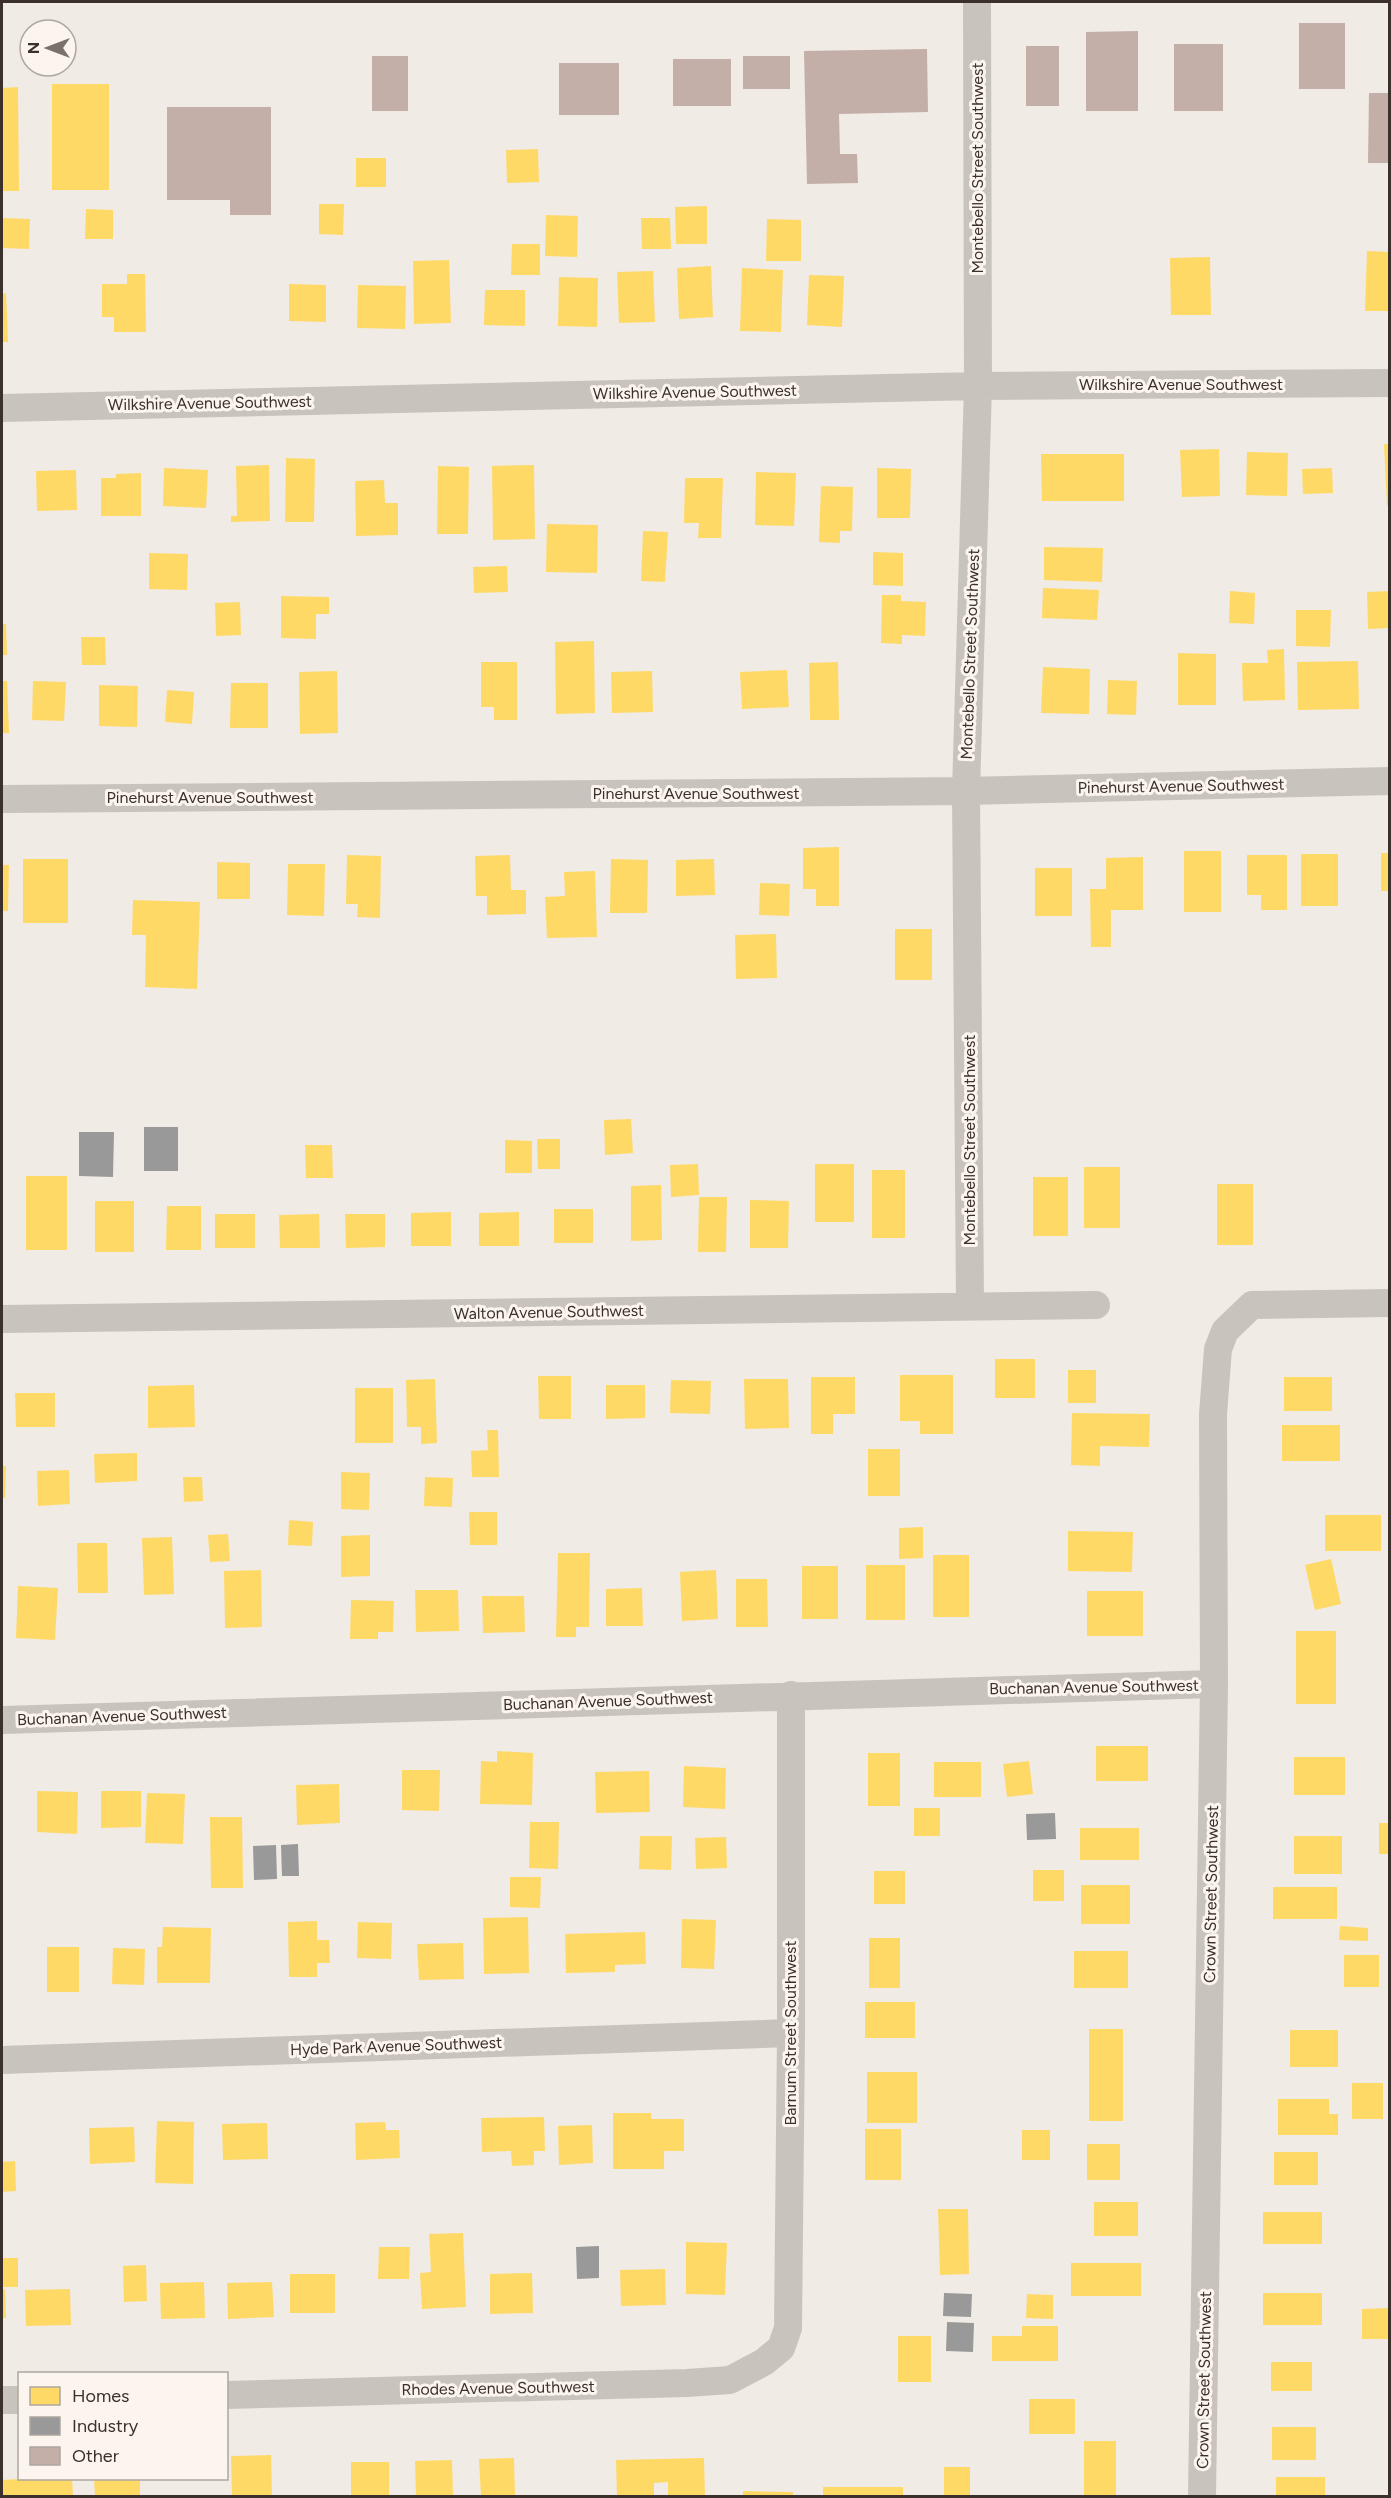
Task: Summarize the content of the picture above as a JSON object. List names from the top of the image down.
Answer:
{
  "streets": {
    "street": [
      "Montebello Street Southwest",
      "Wilkshire Avenue Southwest",
      "Pinehurst Avenue Southwest",
      "Walton Avenue Southwest",
      "Buchanan Avenue Southwest",
      "Crown Street Southwest",
      "Barnum Street Southwest",
      "Hyde Park Avenue Southwest",
      "Rhodes Avenue Southwest"
    ]
  },
  "crossings": [
    ["Montebello Street Southwest", "Wilkshire Avenue Southwest"],
    ["Montebello Street Southwest", "Pinehurst Avenue Southwest"],
    ["Montebello Street Southwest", "Walton Avenue Southwest"],
    ["Buchanan Avenue Southwest", "Crown Street Southwest"],
    ["Buchanan Avenue Southwest", "Barnum Street Southwest"],
    ["Barnum Street Southwest", "Hyde Park Avenue Southwest"],
    ["Barnum Street Southwest", "Rhodes Avenue Southwest"]
  ],
  "legend": ["Homes", "Industry", "Other"],
  "north": "left"
}
